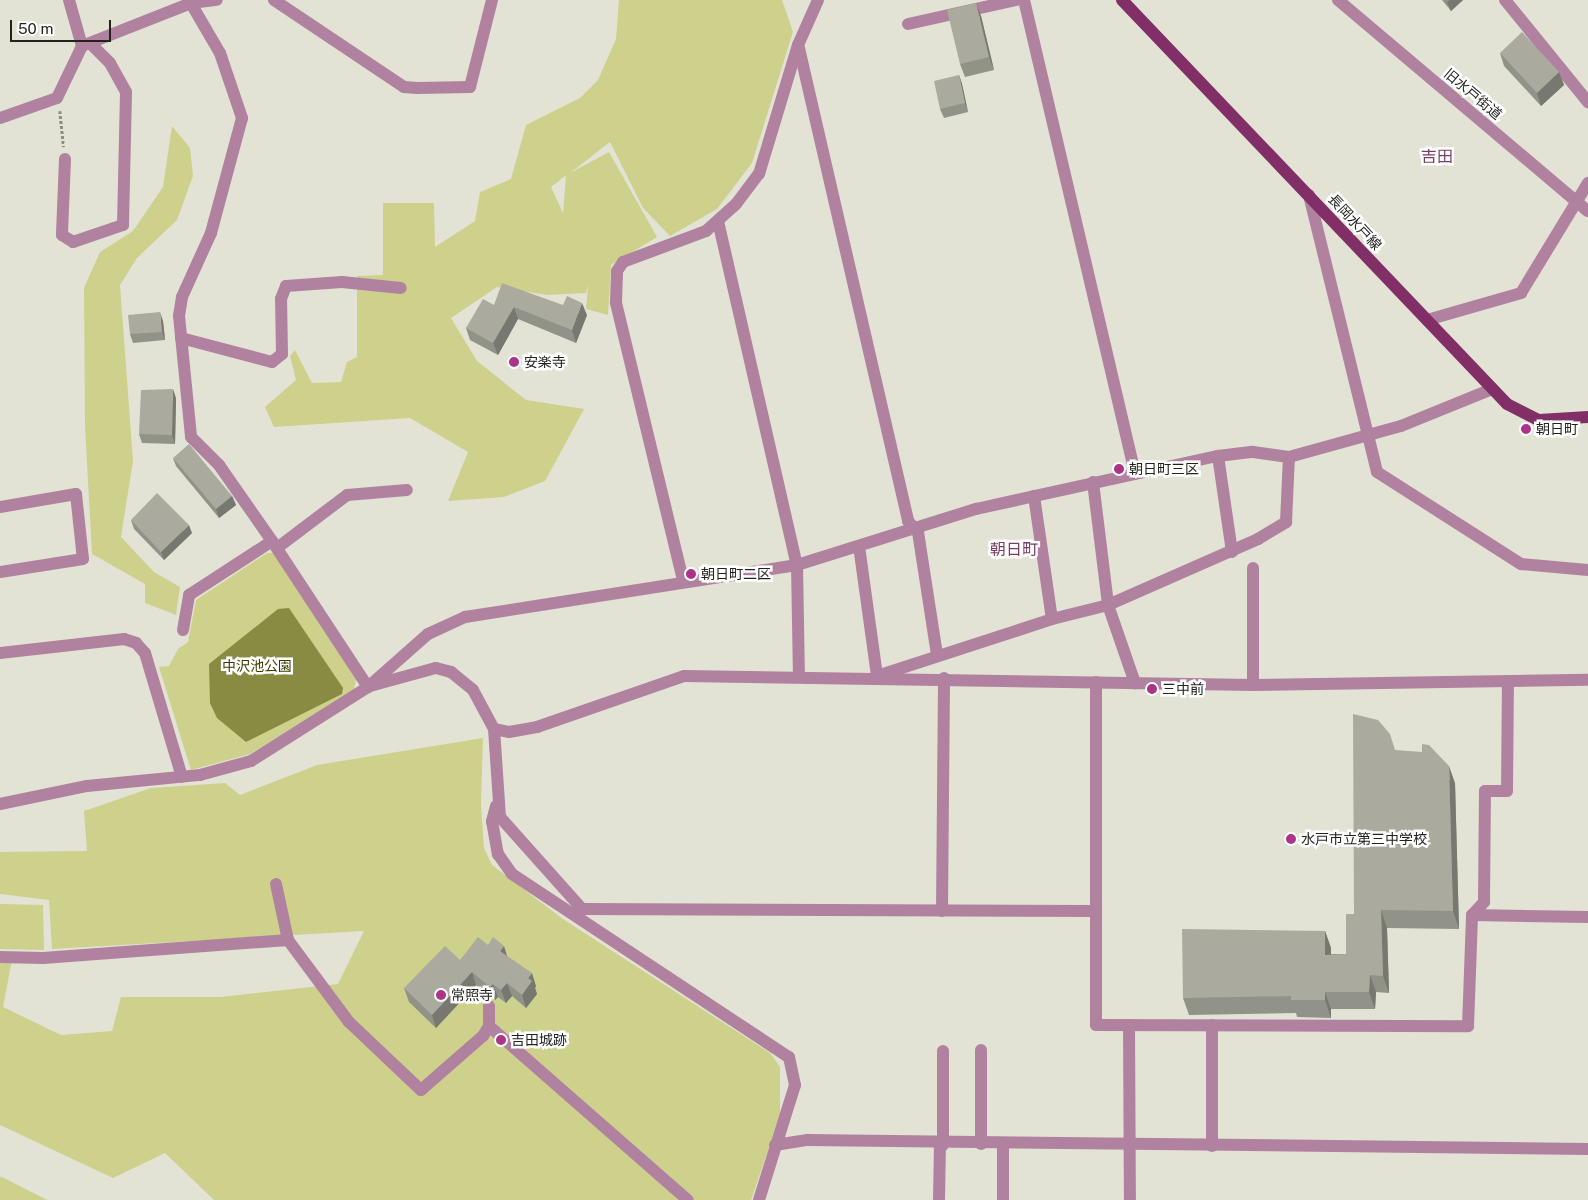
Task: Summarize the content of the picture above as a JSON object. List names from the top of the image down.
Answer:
{
  "streets": {
    "main road": ["長岡水戸線"],
    "street": ["旧水戸街道"]
  },
  "districts": ["吉田", "朝日町"],
  "parks": ["中沢池公園"],
  "places": [
    "安楽寺",
    "朝日町",
    "朝日町三区",
    "朝日町二区",
    "三中前",
    "水戸市立第三中学校",
    "常照寺",
    "吉田城跡"
  ],
  "scale_bar": "50 m"
}
